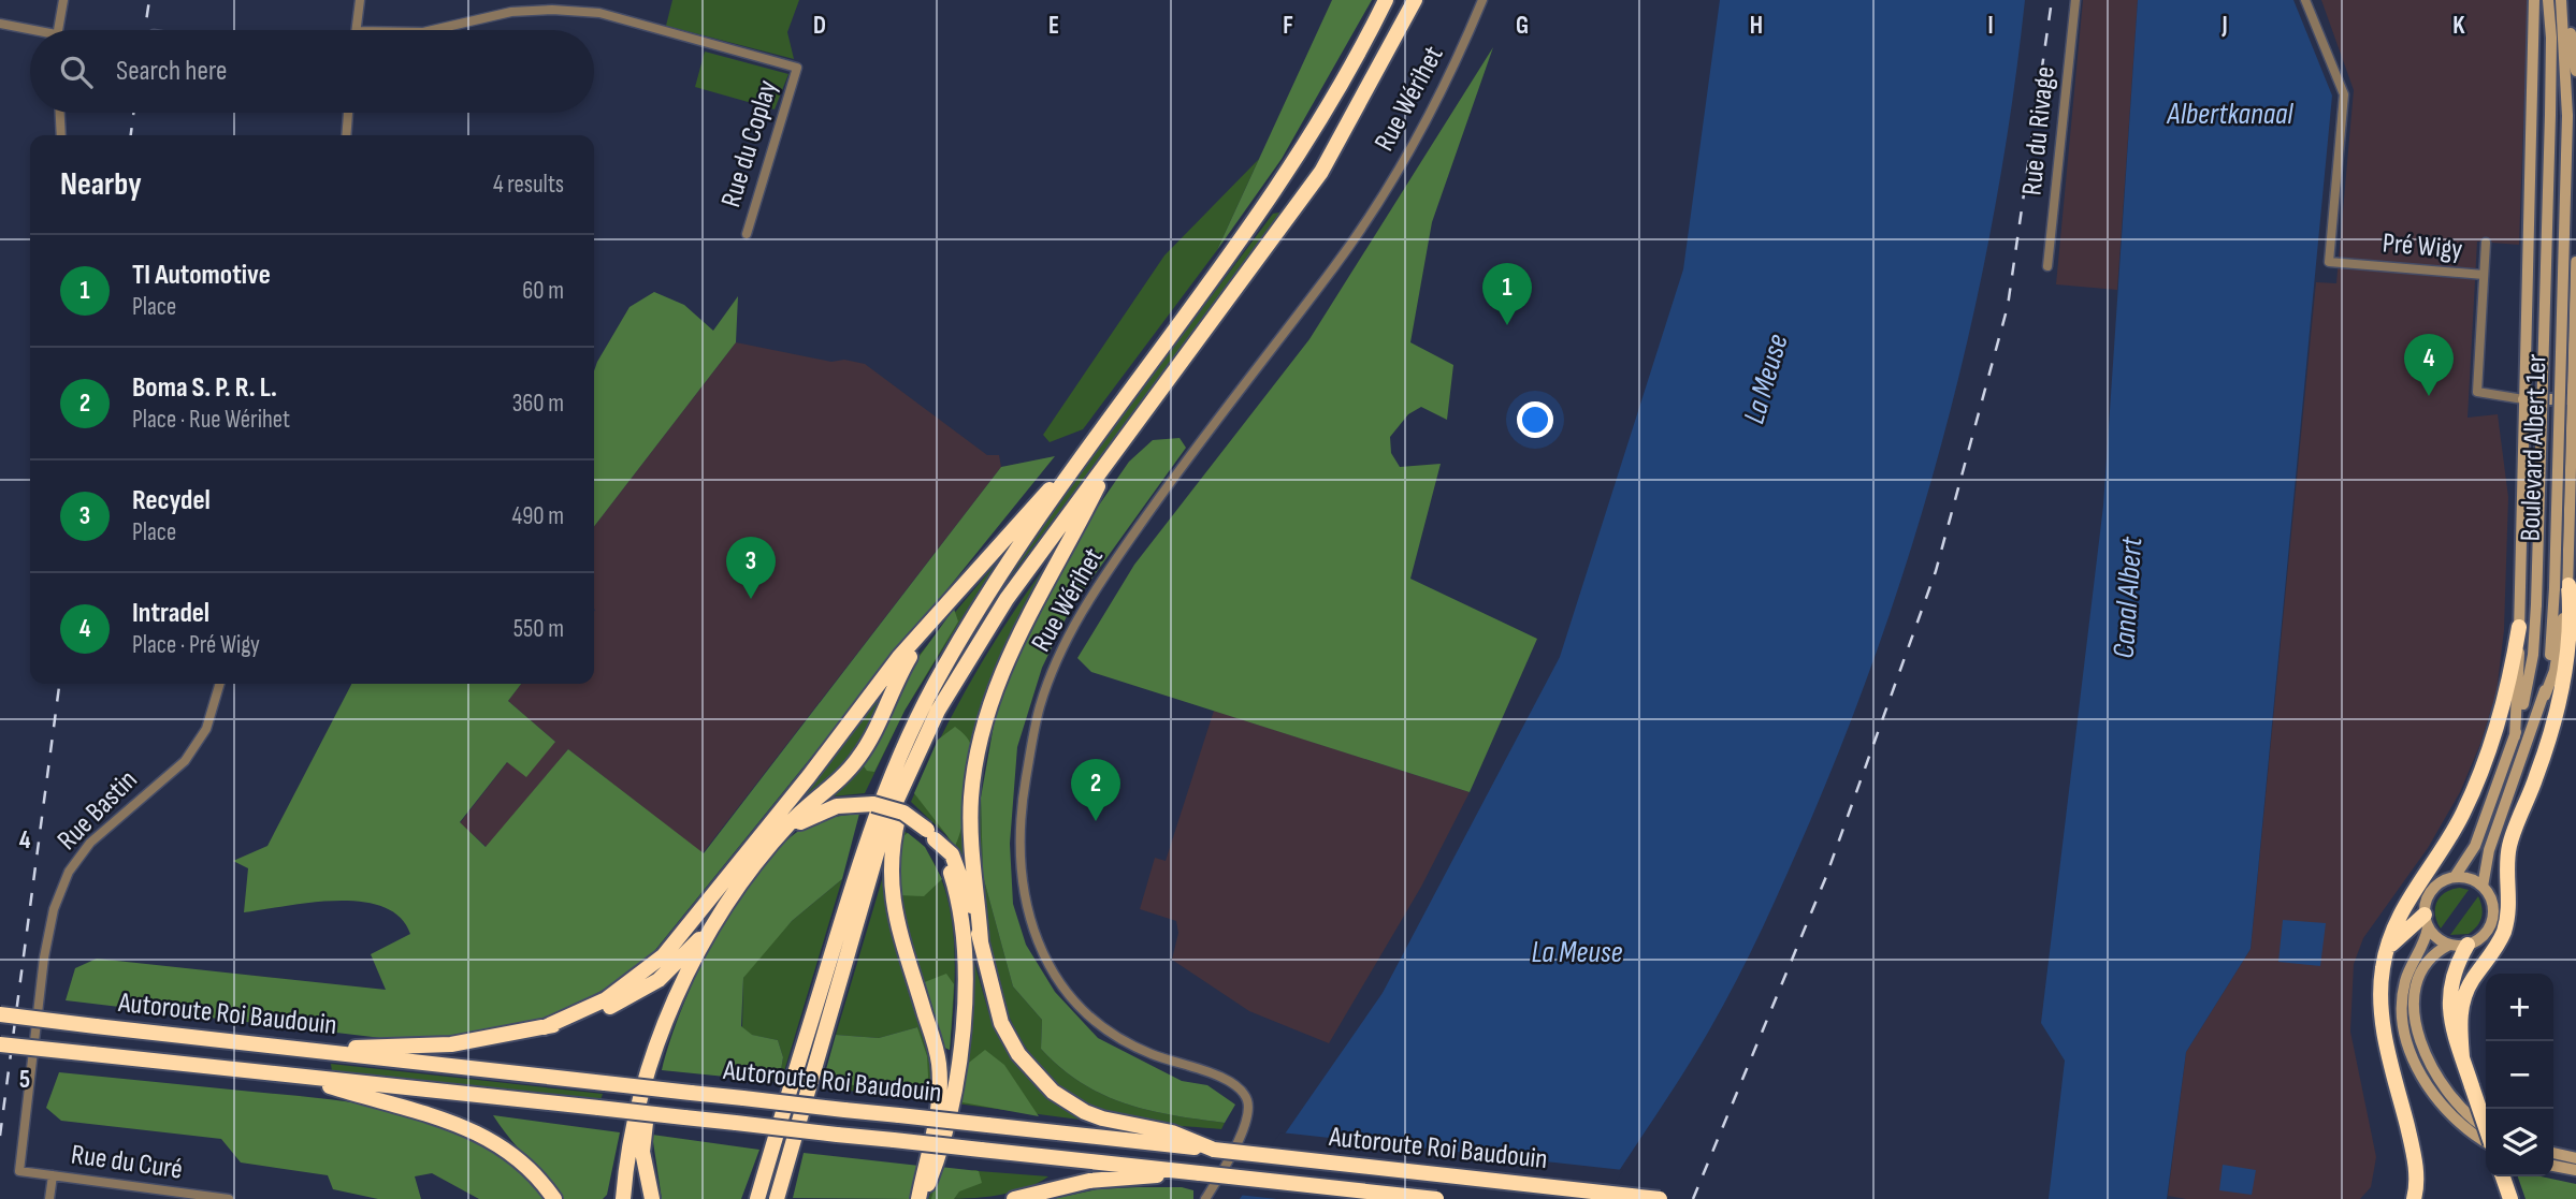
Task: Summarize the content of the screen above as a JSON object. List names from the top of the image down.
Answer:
{
  "streets": {
    "highway": ["Autoroute Roi Baudouin"],
    "main road": ["Boulevard Albert 1er"],
    "street": [
      "Rue Wérihet",
      "Rue du Rivage",
      "Rue du Coplay",
      "Pré Wigy",
      "Rue Bastin",
      "Rue du Curé"
    ]
  },
  "crossings": [
    ["Rue Bastin", "Rue du Curé"]
  ],
  "water": ["Albertkanaal", "La Meuse", "Canal Albert"],
  "page": {
    "search": "Search here",
    "heading": ["Nearby", "4 results"],
    "list": [
      {
        "mark": "1",
        "name": "TI Automotive",
        "note": "Place",
        "value": "60 m"
      },
      {
        "mark": "2",
        "name": "Boma S. P. R. L.",
        "note": "Place · Rue Wérihet",
        "value": "360 m"
      },
      {
        "mark": "3",
        "name": "Recydel",
        "note": "Place",
        "value": "490 m"
      },
      {
        "mark": "4",
        "name": "Intradel",
        "note": "Place · Pré Wigy",
        "value": "550 m"
      }
    ],
    "pins": [
      "1",
      "4",
      "3",
      "2"
    ],
    "map_buttons": ["+", "−"]
  },
  "grid": {
    "columns": [
      "D",
      "E",
      "F",
      "G",
      "H",
      "I",
      "J",
      "K"
    ],
    "rows": ["4", "5"]
  }
}
